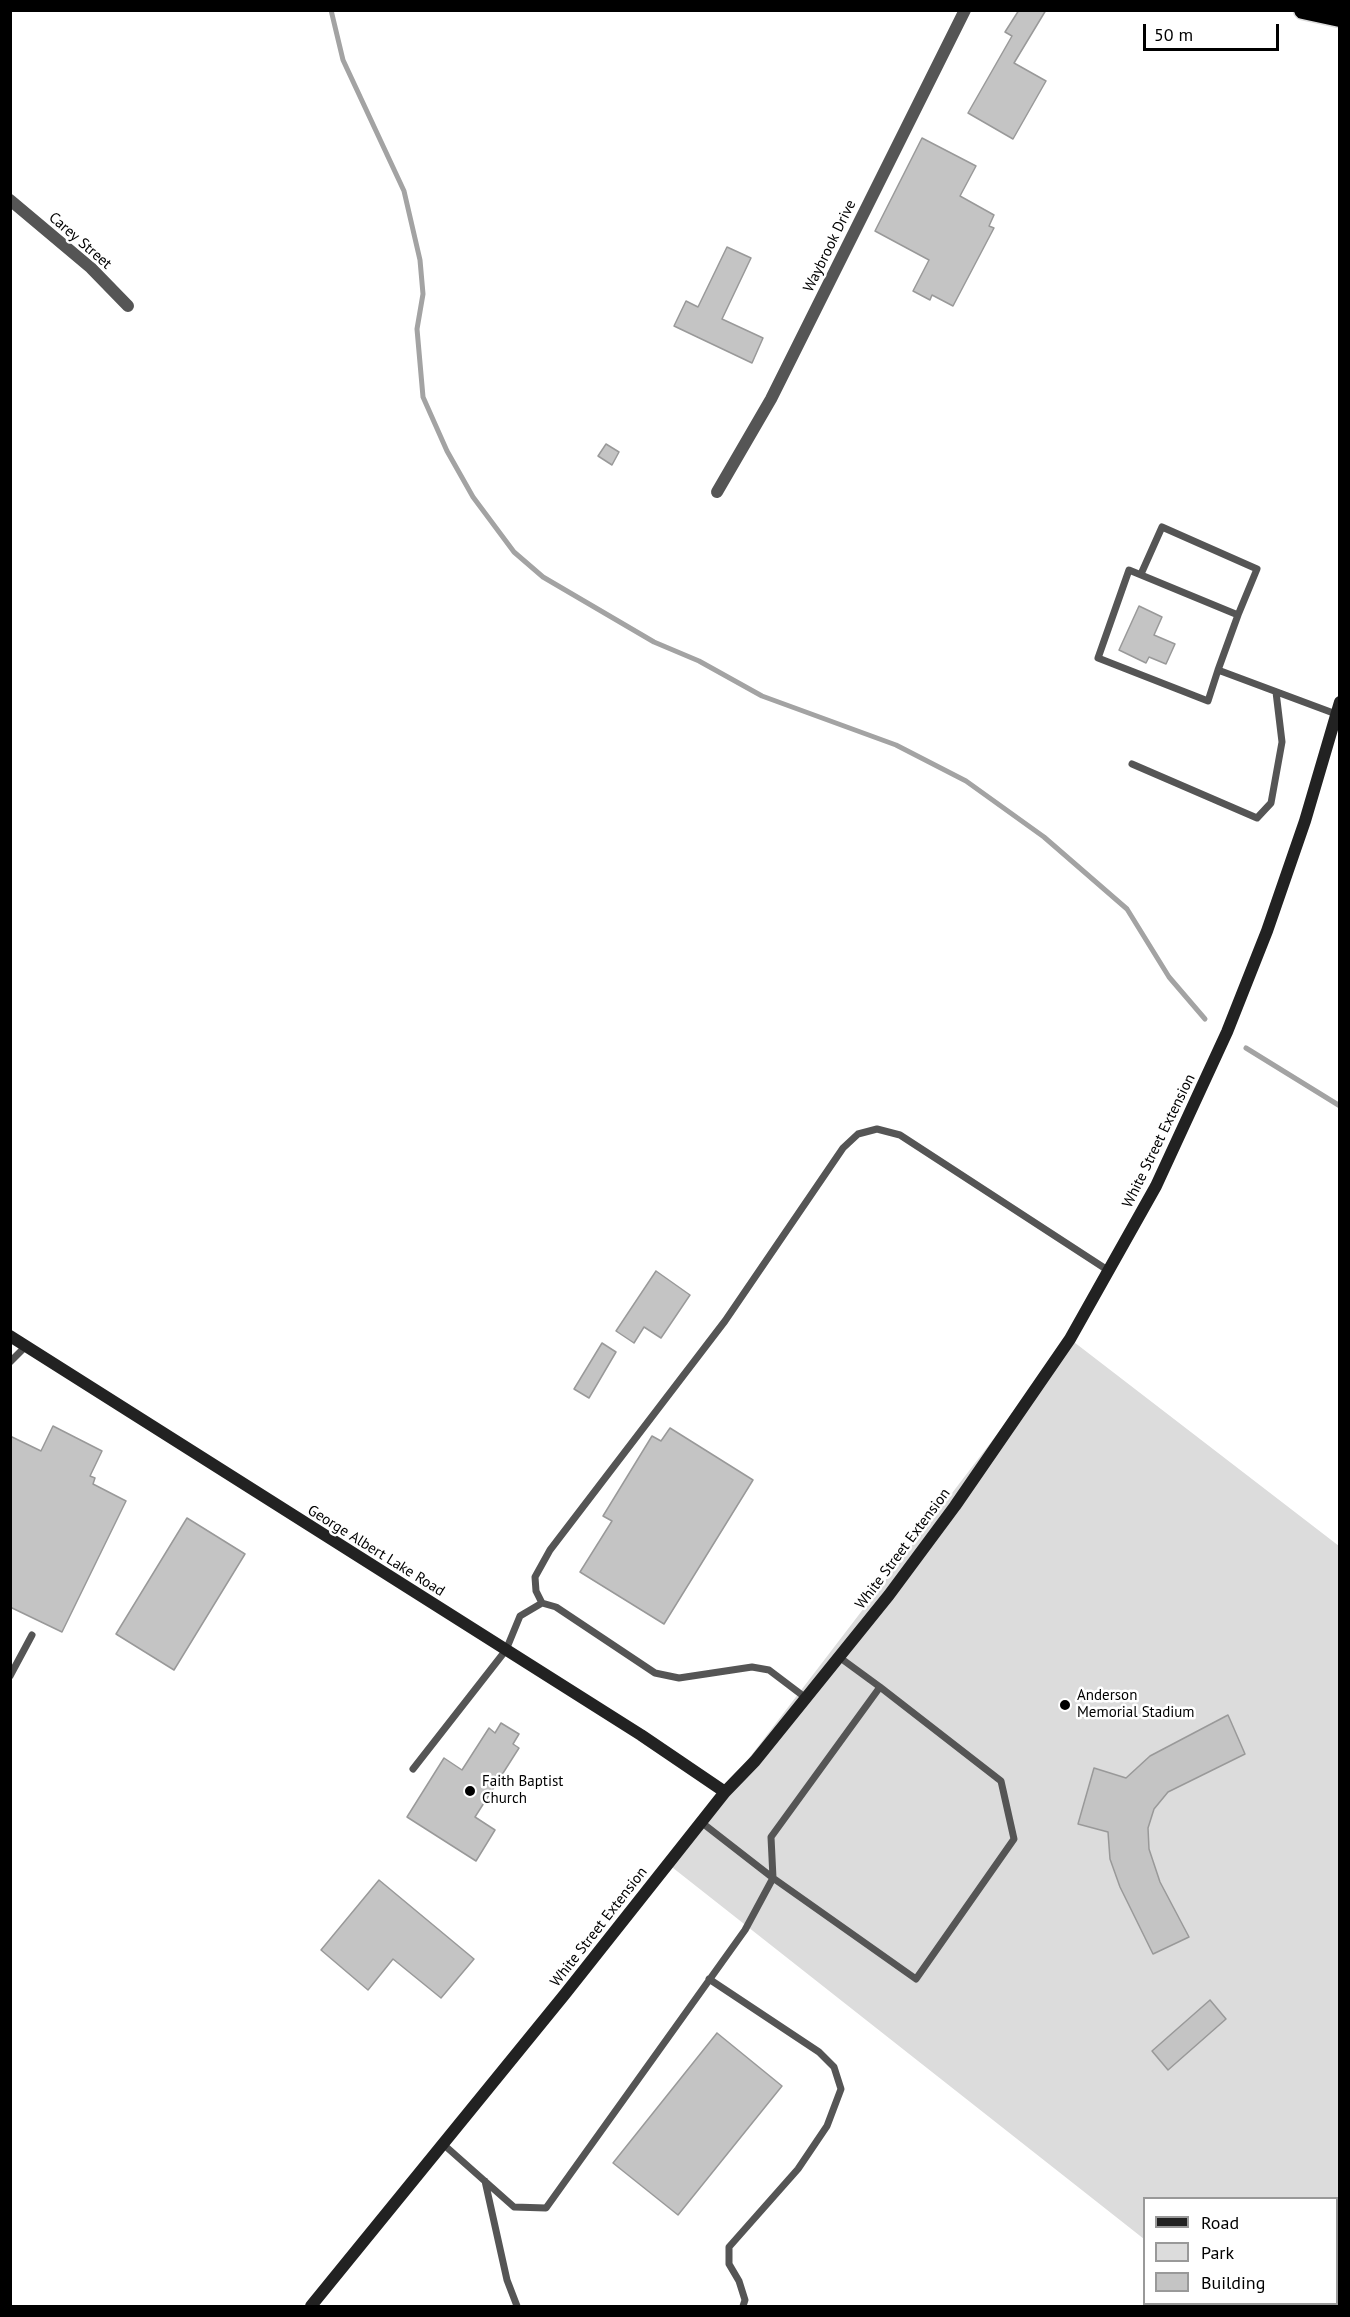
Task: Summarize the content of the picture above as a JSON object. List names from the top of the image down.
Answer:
{
  "streets": {
    "street": [
      "Carey Street",
      "Waybrook Drive",
      "White Street Extension",
      "George Albert Lake Road"
    ]
  },
  "crossings": [
    ["White Street Extension", "George Albert Lake Road"]
  ],
  "places": ["Anderson Memorial Stadium", "Faith Baptist Church"],
  "legend": ["Road", "Park", "Building"],
  "scale_bar": "50 m"
}
